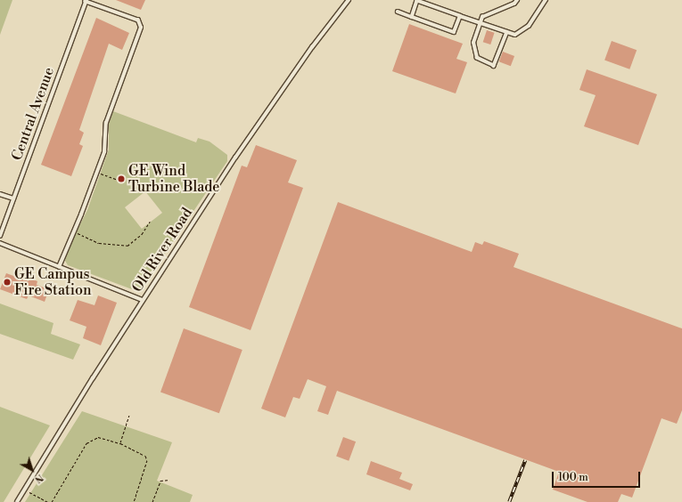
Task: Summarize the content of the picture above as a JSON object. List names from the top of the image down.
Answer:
{
  "streets": {
    "lane": ["Central Avenue", "Old River Road"]
  },
  "places": ["GE Wind Turbine Blade", "GE Campus Fire Station"],
  "scale_bar": "100 m",
  "north": "bottom right"
}
